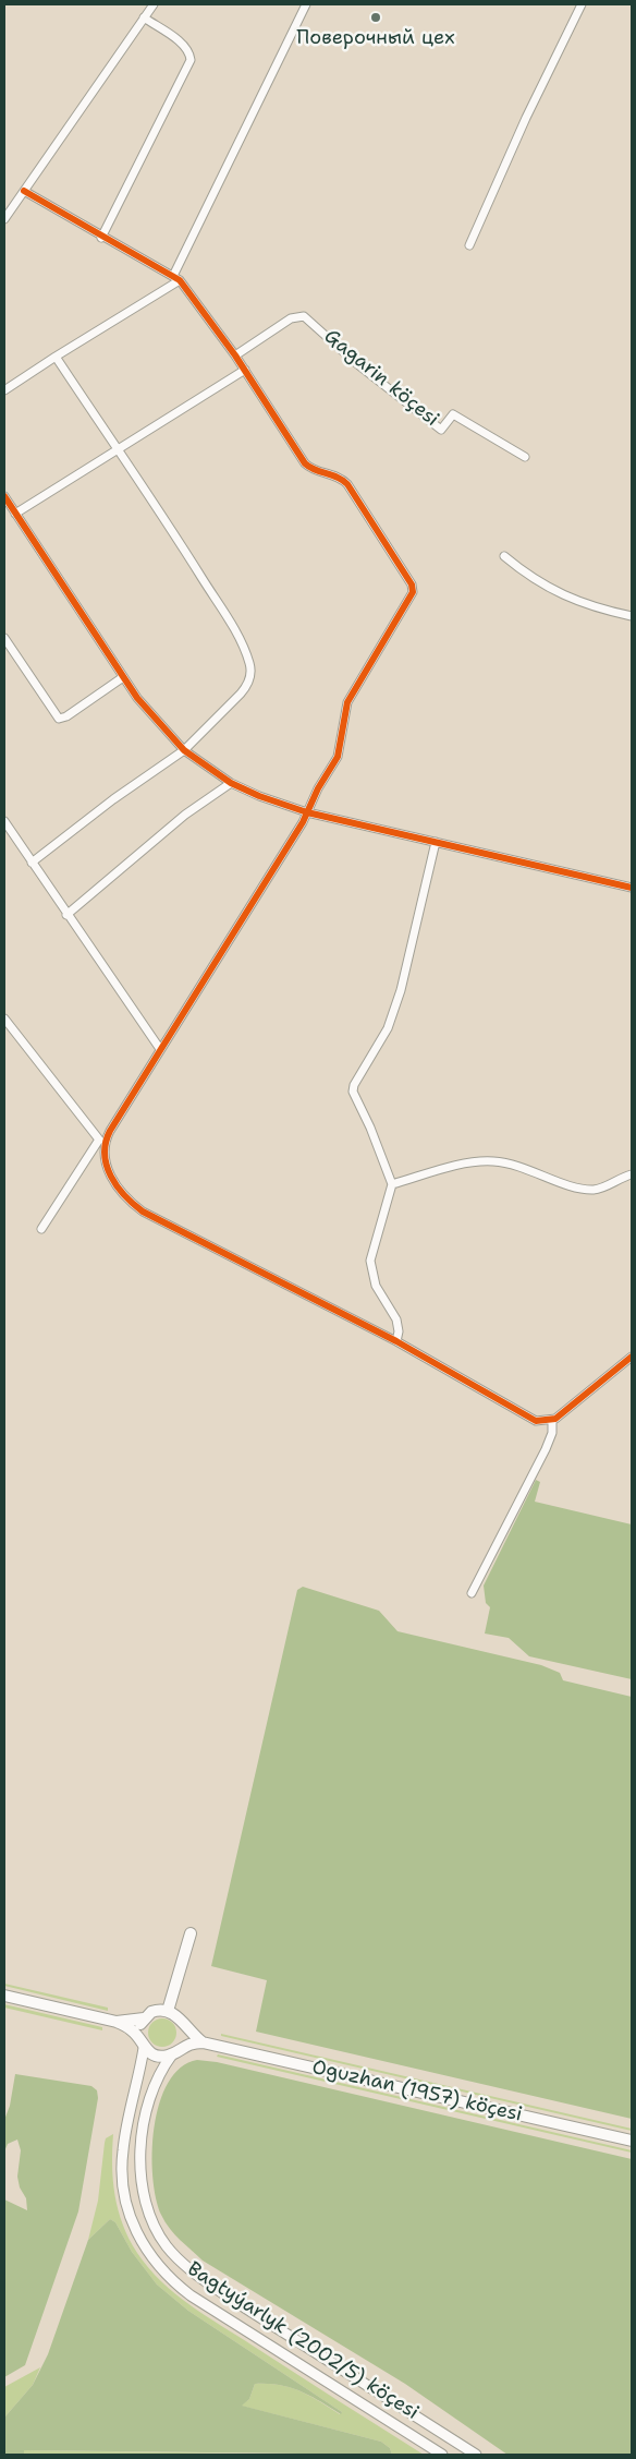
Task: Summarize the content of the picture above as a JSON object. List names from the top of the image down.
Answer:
{
  "streets": {
    "main road": ["Oguzhan (1957) köçesi"],
    "street": ["Gagarin köçesi", "Bagtyýarlyk (2002/5) köçesi"]
  },
  "crossings": [
    ["Oguzhan (1957) köçesi", "Bagtyýarlyk (2002/5) köçesi"]
  ],
  "places": ["Поверочный цех"]
}
